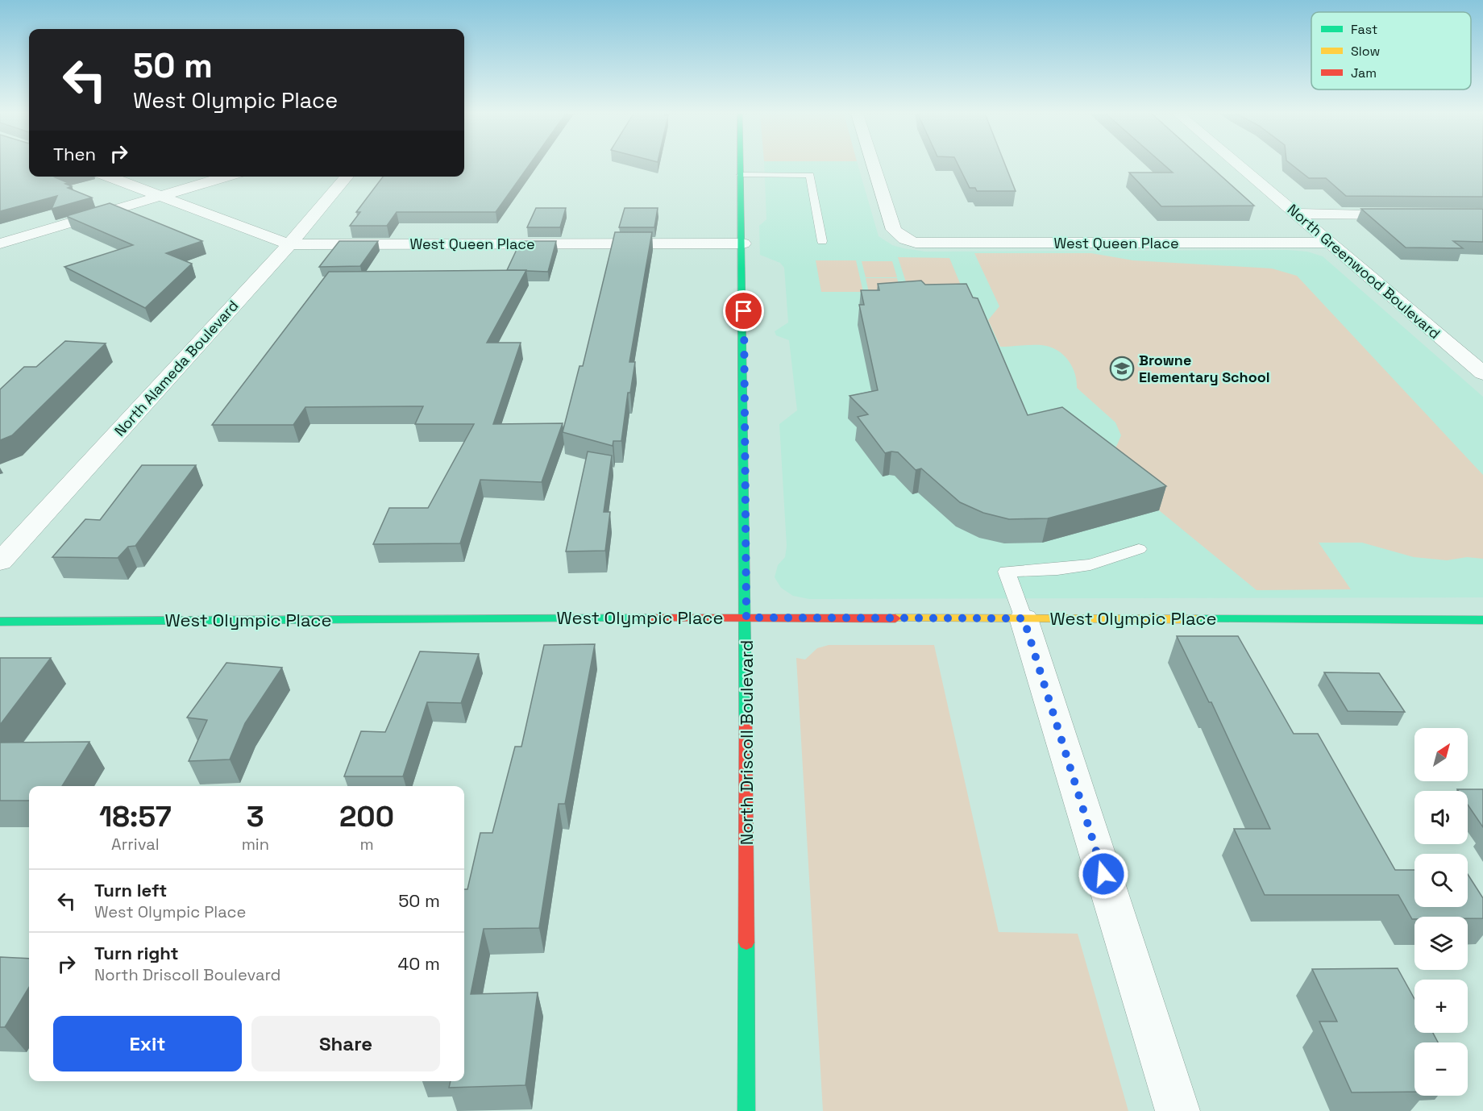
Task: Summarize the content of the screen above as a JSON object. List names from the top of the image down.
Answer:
{
  "streets": {
    "main road": ["West Olympic Place", "North Driscoll Boulevard"],
    "street": ["West Queen Place", "North Greenwood Boulevard", "North Alameda Boulevard"]
  },
  "crossings": [
    ["West Queen Place", "North Greenwood Boulevard"],
    ["West Queen Place", "North Alameda Boulevard"],
    ["West Queen Place", "North Driscoll Boulevard"],
    ["West Olympic Place", "North Driscoll Boulevard"]
  ],
  "places": {
    "school or university": ["Browne Elementary School"]
  },
  "legend": ["Fast", "Slow", "Jam"],
  "north": "top right",
  "page": {
    "turn": ["50 m", "West Olympic Place"],
    "then": "Then",
    "map_buttons": ["+", "−"],
    "eta": [
      "18:57",
      "Arrival",
      "3",
      "min",
      "200",
      "m"
    ],
    "list": [
      {
        "name": "Turn left",
        "note": "West Olympic Place",
        "value": "50 m"
      },
      {
        "name": "Turn right",
        "note": "North Driscoll Boulevard",
        "value": "40 m"
      }
    ],
    "buttons": ["Exit", "Share"]
  }
}
